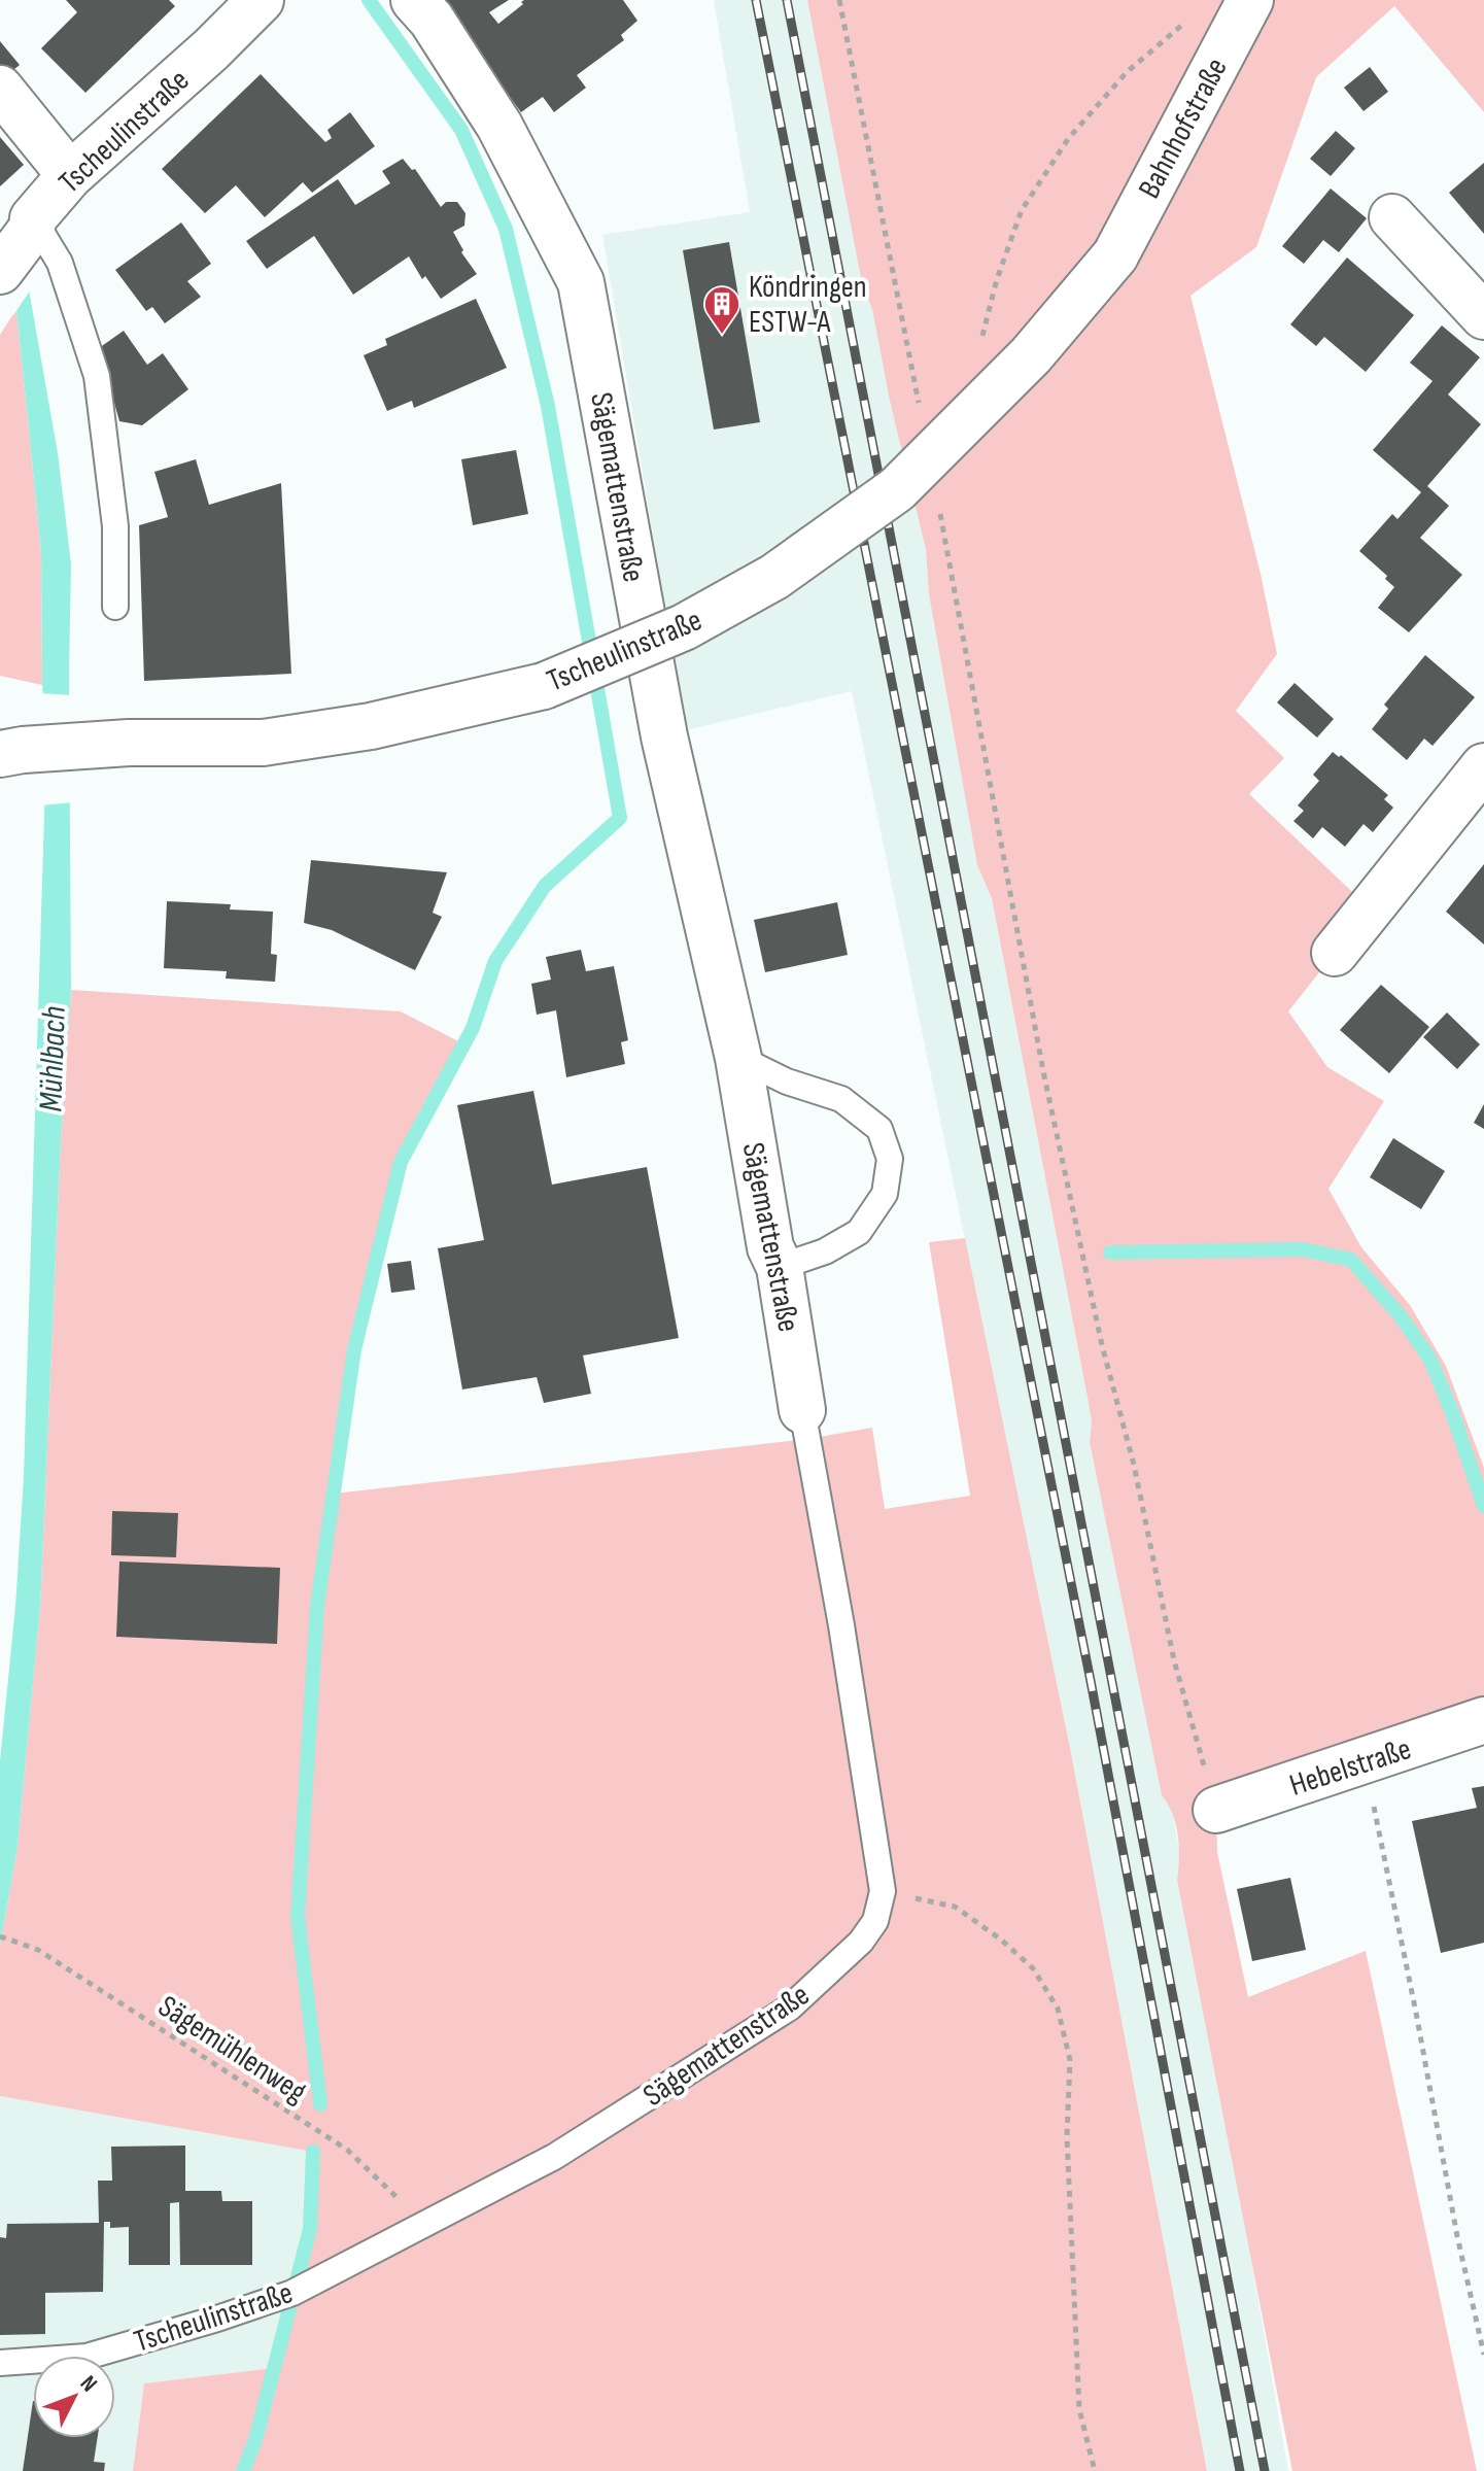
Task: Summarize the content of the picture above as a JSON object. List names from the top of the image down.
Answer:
{
  "streets": {
    "street": [
      "Bahnhofstraße",
      "Tscheulinstraße",
      "Sägemattenstraße",
      "Hebelstraße"
    ],
    "path": ["Sägemühlenweg"]
  },
  "crossings": [
    ["Bahnhofstraße", "Tscheulinstraße"],
    ["Tscheulinstraße", "Sägemattenstraße"],
    ["Sägemattenstraße", "Sägemühlenweg"]
  ],
  "water": ["Mühlbach"],
  "places": {
    "building": ["Köndringen ESTW-A"]
  },
  "north": "top right"
}
